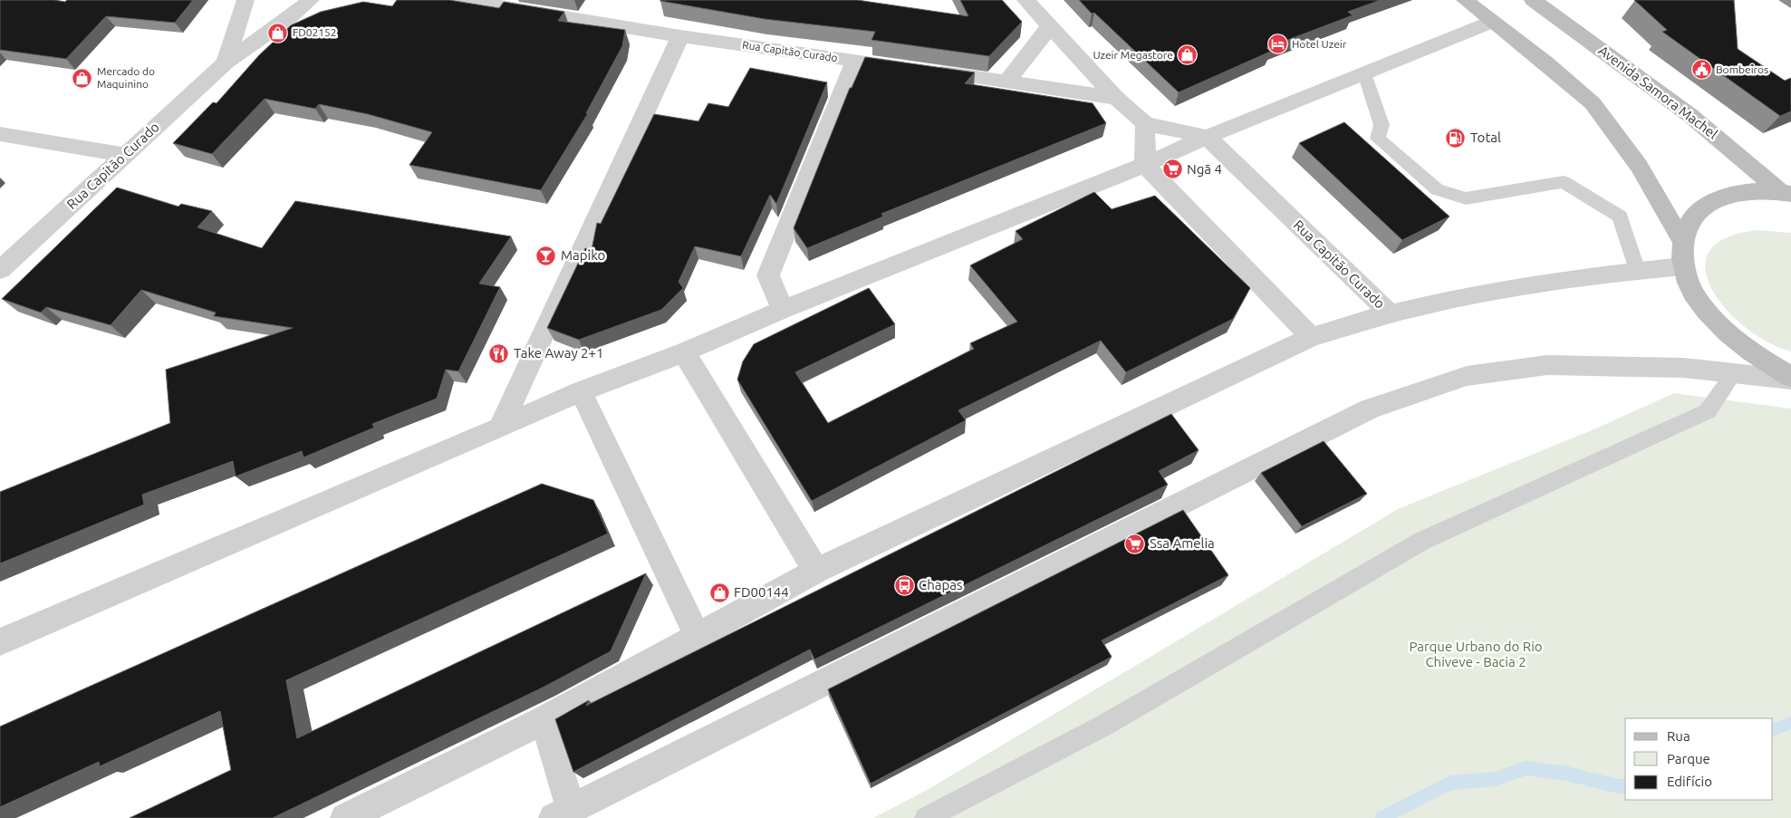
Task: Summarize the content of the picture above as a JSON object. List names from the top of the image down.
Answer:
{
  "streets": {
    "street": ["Rua Capitão Curado", "Avenida Samora Machel"]
  },
  "parks": ["Parque Urbano do Rio Chiveve - Bacia 2"],
  "places": {
    "shop": [
      "FD02152",
      "Uzeir Megastore",
      "Mercado do Maquinino",
      "FD00144"
    ],
    "hotel": ["Hotel Uzeir"],
    "public building": ["Bombeiros"],
    "fuel station": ["Total"],
    "supermarket": ["Ngã 4", "Ssa Amelia"],
    "bar": ["Mapiko"],
    "restaurant": ["Take Away 2+1"],
    "bus stop": ["Chapas"]
  },
  "legend": ["Rua", "Parque", "Edifício"]
}
